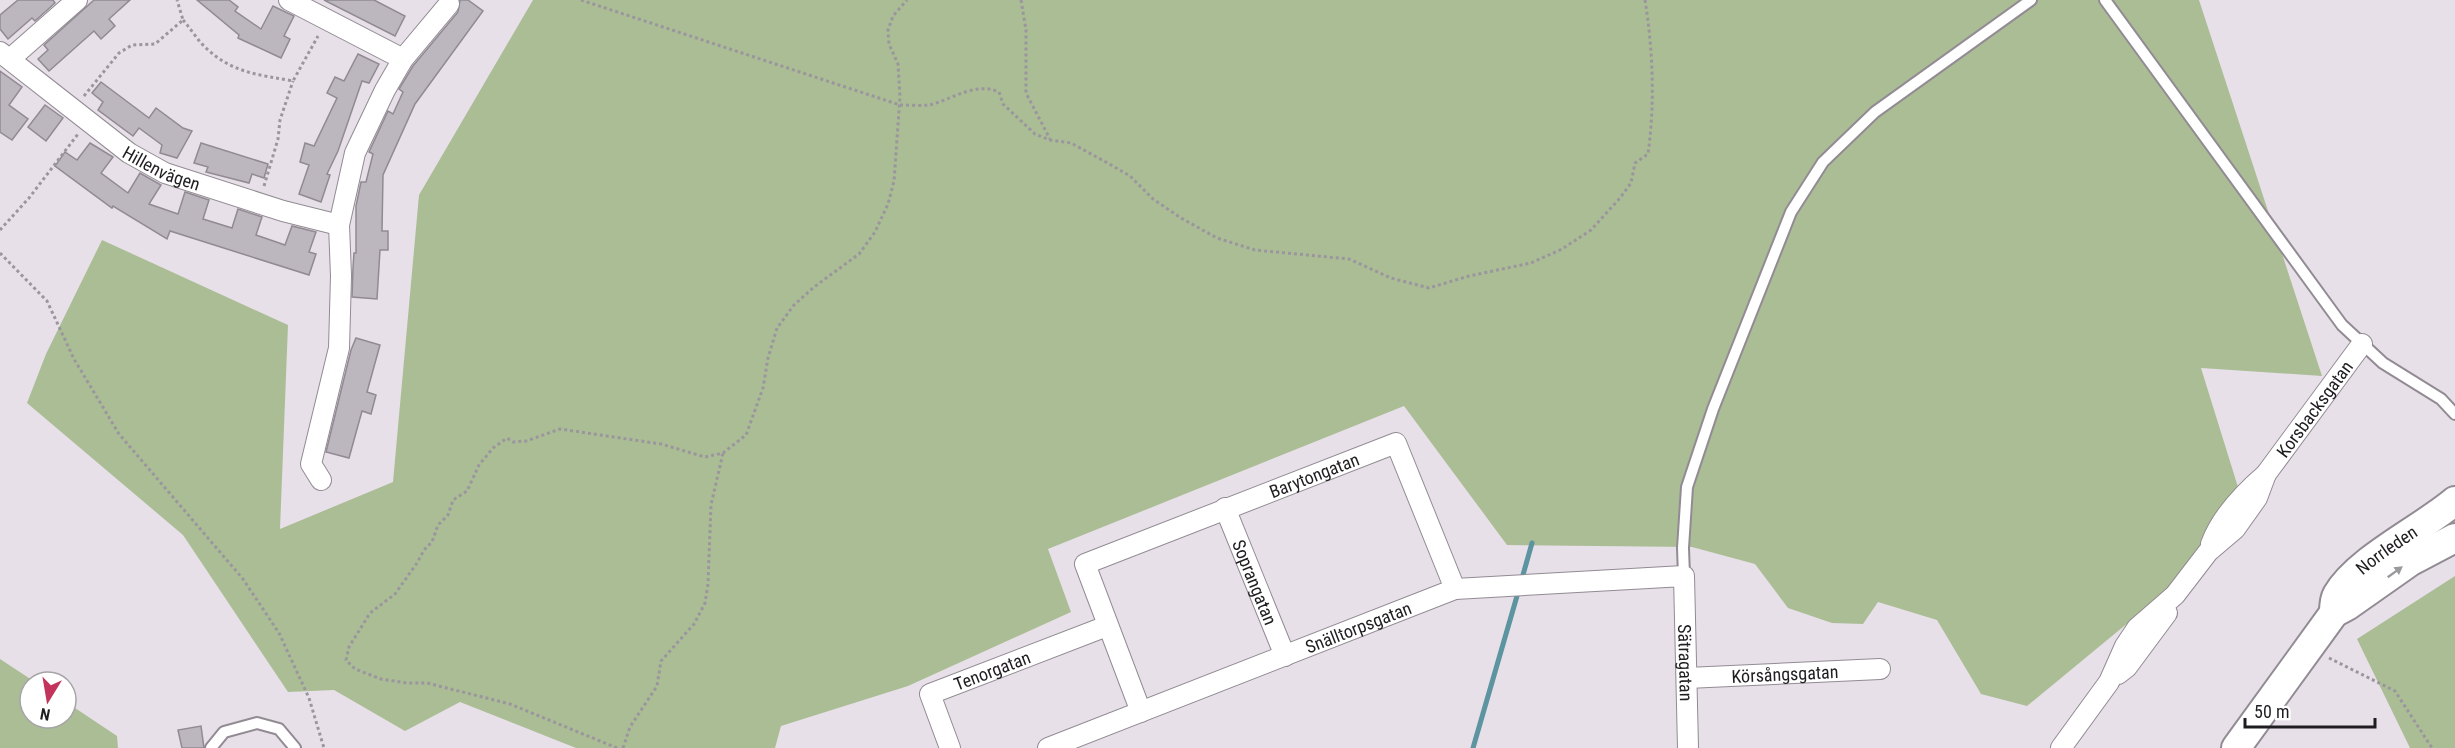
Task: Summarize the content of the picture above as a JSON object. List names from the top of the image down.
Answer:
{
  "streets": {
    "main road": ["Norrleden"],
    "street": [
      "Hillenvägen",
      "Korsbacksgatan",
      "Barytongatan",
      "Soprangatan",
      "Snälltorpsgatan",
      "Sätragatan",
      "Tenorgatan",
      "Körsångsgatan"
    ]
  },
  "crossings": [
    ["Barytongatan", "Soprangatan"],
    ["Barytongatan", "Snälltorpsgatan"],
    ["Barytongatan", "Tenorgatan"],
    ["Soprangatan", "Snälltorpsgatan"],
    ["Snälltorpsgatan", "Sätragatan"],
    ["Sätragatan", "Körsångsgatan"]
  ],
  "scale_bar": "50 m",
  "north": "bottom"
}
